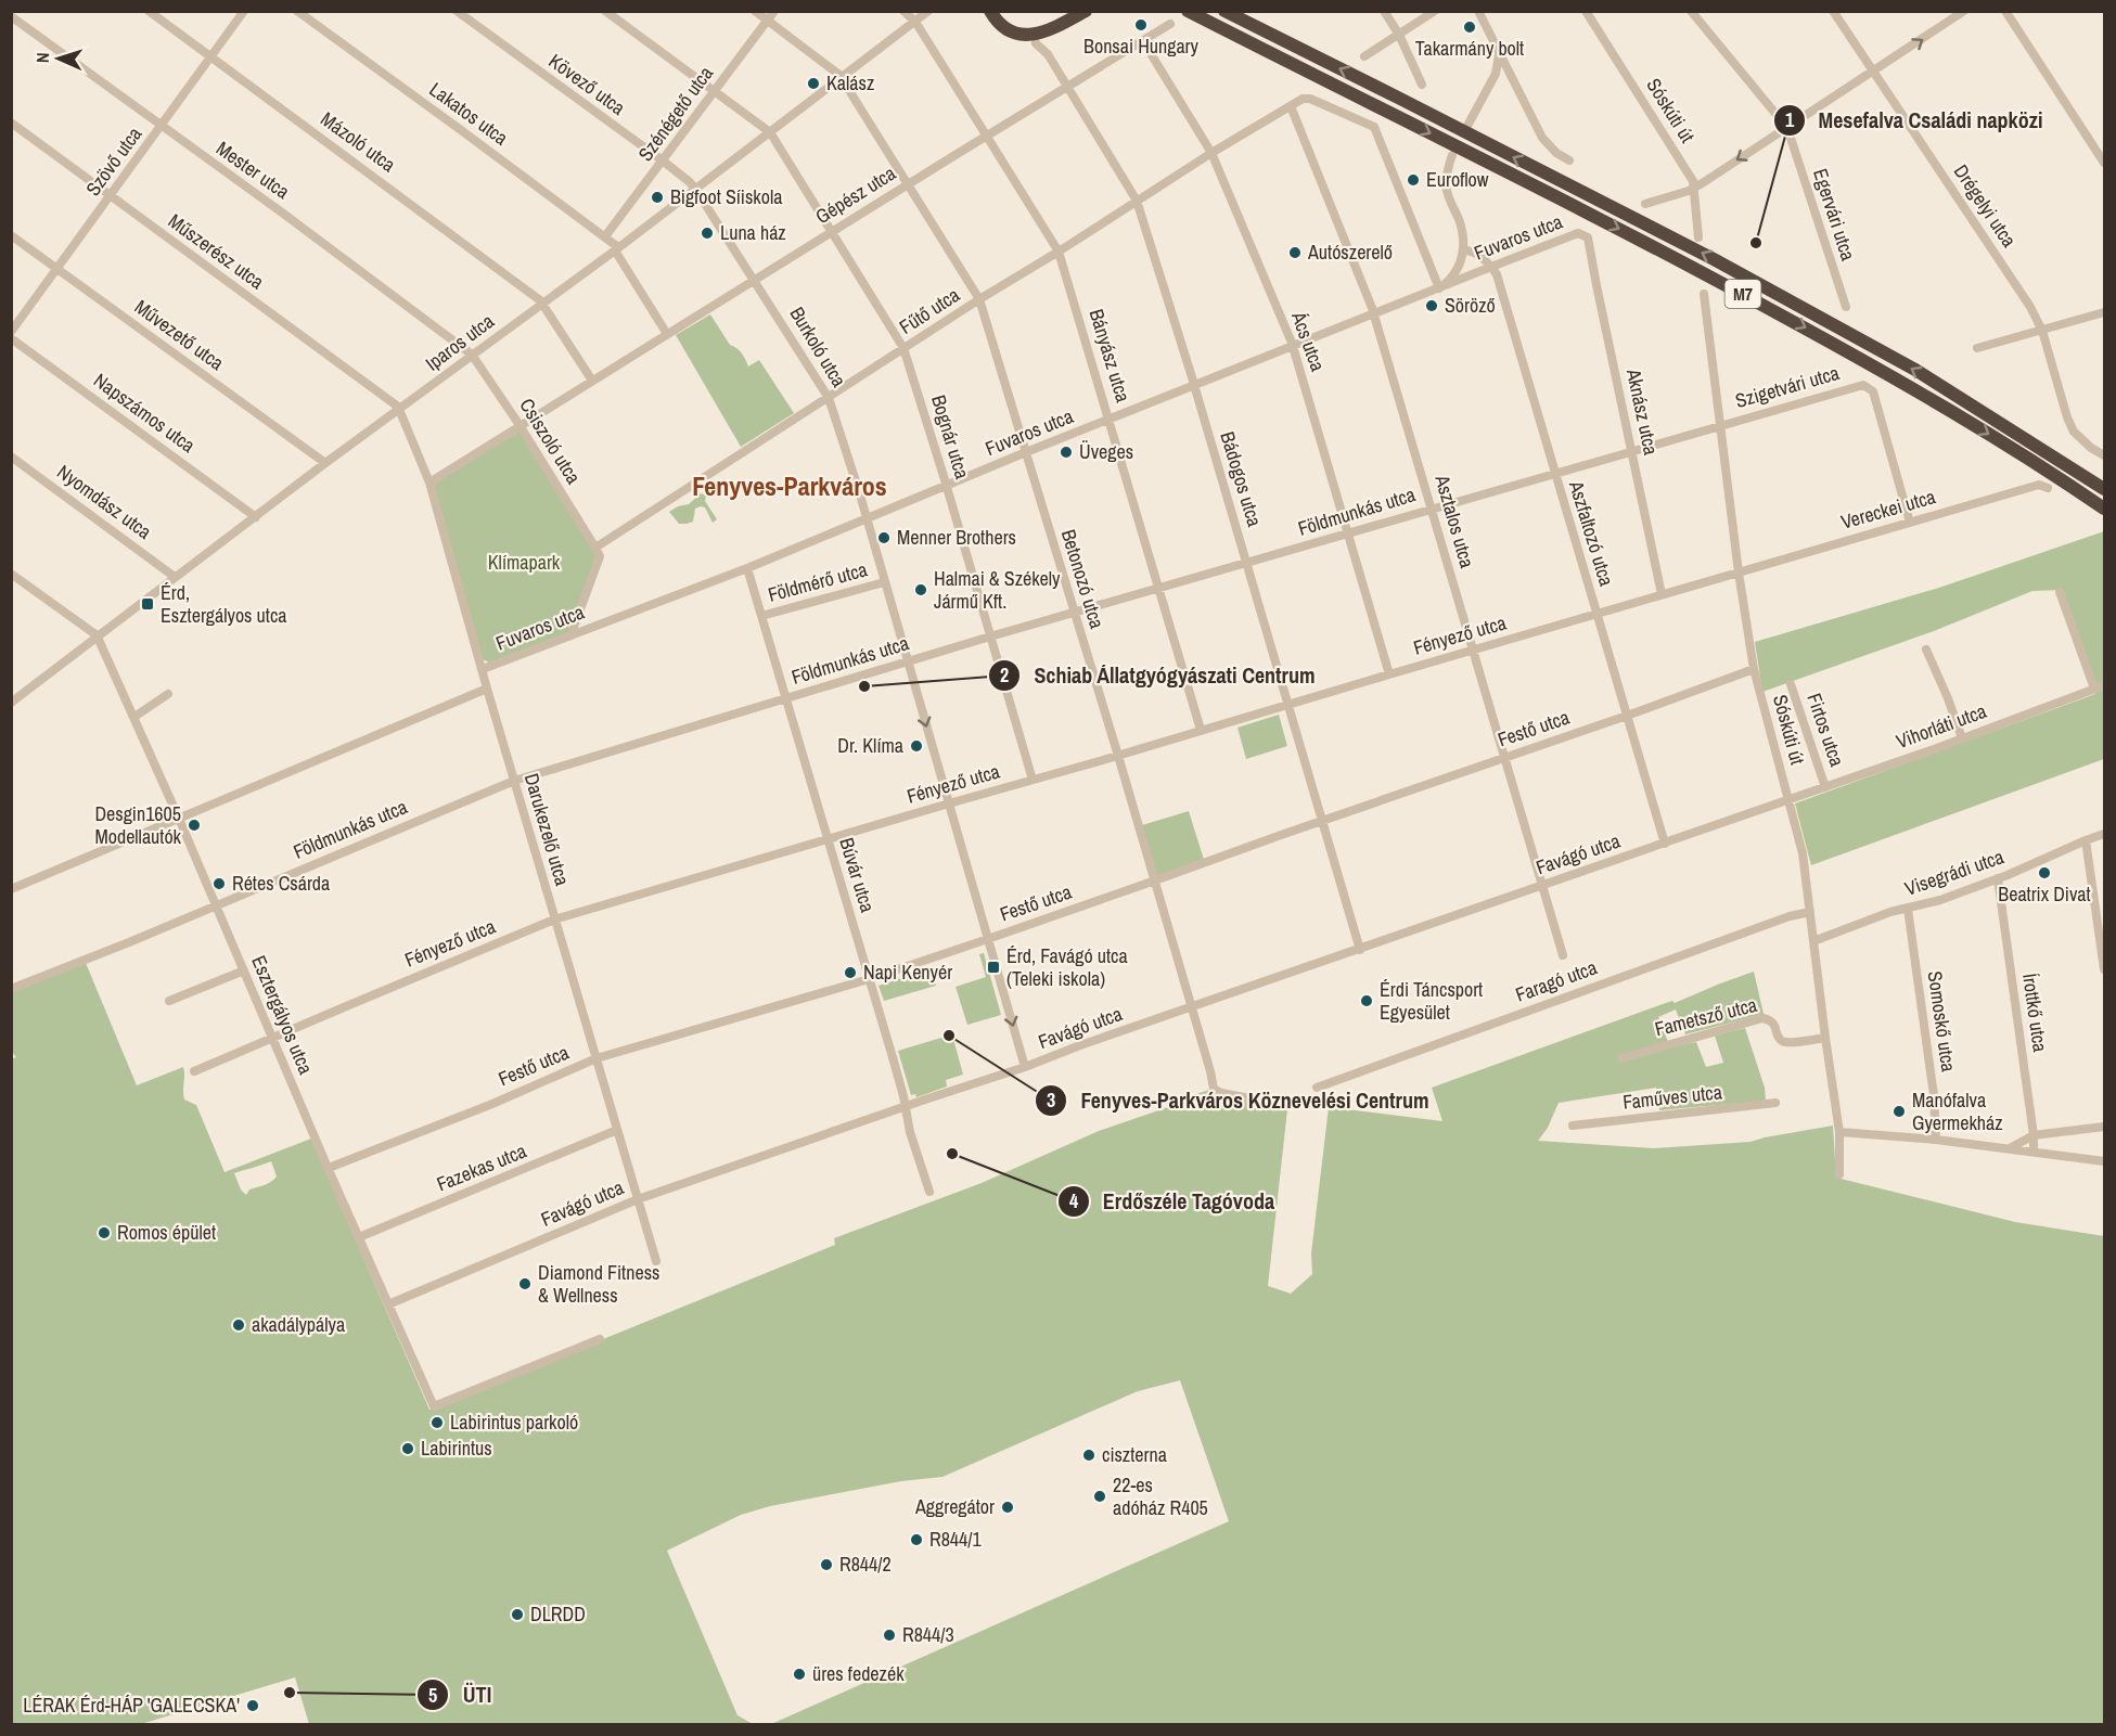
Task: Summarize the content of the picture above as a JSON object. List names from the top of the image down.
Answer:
{
  "streets": {
    "highway": ["M7"],
    "street": [
      "Kövező utca",
      "Sóskúti út",
      "Lakatos utca",
      "Szénégető utca",
      "Mázoló utca",
      "Szövő utca",
      "Mester utca",
      "Gépész utca",
      "Drégelyi utca",
      "Egervári utca",
      "Fuvaros utca",
      "Műszerész utca",
      "Fűtő utca",
      "Művezető utca",
      "Ács utca",
      "Iparos utca",
      "Burkoló utca",
      "Bányász utca",
      "Szigetvári utca",
      "Aknász utca",
      "Napszámos utca",
      "Bognár utca",
      "Csiszoló utca",
      "Bádogos utca",
      "Nyomdász utca",
      "Vereckei utca",
      "Földmunkás utca",
      "Asztalos utca",
      "Aszfaltozó utca",
      "Betonozó utca",
      "Földmérő utca",
      "Fényező utca",
      "Vihorláti utca",
      "Festő utca",
      "Firtos utca",
      "Darukezelő utca",
      "Favágó utca",
      "Visegrádi utca",
      "Búvár utca",
      "Faragó utca",
      "Írottkő utca",
      "Esztergályos utca",
      "Fametsző utca",
      "Somoskő utca",
      "Faműves utca",
      "Fazekas utca"
    ]
  },
  "crossings": [
    ["Kövező utca", "Szénégető utca"],
    ["Kövező utca", "Iparos utca"],
    ["Kövező utca", "Burkoló utca"],
    ["Sóskúti út", "Szigetvári utca"],
    ["Sóskúti út", "Vereckei utca"],
    ["Sóskúti út", "Földmunkás utca"],
    ["Sóskúti út", "Fényező utca"],
    ["Sóskúti út", "Vihorláti utca"],
    ["Sóskúti út", "Festő utca"],
    ["Sóskúti út", "Favágó utca"],
    ["Sóskúti út", "Visegrádi utca"],
    ["Sóskúti út", "Faragó utca"],
    ["Sóskúti út", "Fametsző utca"],
    ["Lakatos utca", "Szénégető utca"],
    ["Lakatos utca", "Iparos utca"],
    ["Szénégető utca", "Betonozó utca"],
    ["Mázoló utca", "Szövő utca"],
    ["Mázoló utca", "Iparos utca"],
    ["Szövő utca", "Mester utca"],
    ["Szövő utca", "Műszerész utca"],
    ["Szövő utca", "Művezető utca"],
    ["Mester utca", "Iparos utca"],
    ["Mester utca", "Csiszoló utca"],
    ["Gépész utca", "Ács utca"],
    ["Gépész utca", "Burkoló utca"],
    ["Gépész utca", "Bányász utca"],
    ["Gépész utca", "Bognár utca"],
    ["Gépész utca", "Csiszoló utca"],
    ["Gépész utca", "Bádogos utca"],
    ["Gépész utca", "Betonozó utca"],
    ["Gépész utca", "Darukezelő utca"],
    ["Fuvaros utca", "Fűtő utca"],
    ["Fuvaros utca", "Ács utca"],
    ["Fuvaros utca", "Burkoló utca"],
    ["Fuvaros utca", "Bányász utca"],
    ["Fuvaros utca", "Aknász utca"],
    ["Fuvaros utca", "Bognár utca"],
    ["Fuvaros utca", "Bádogos utca"],
    ["Fuvaros utca", "Asztalos utca"],
    ["Fuvaros utca", "Aszfaltozó utca"],
    ["Fuvaros utca", "Betonozó utca"],
    ["Fuvaros utca", "Darukezelő utca"],
    ["Fuvaros utca", "Búvár utca"],
    ["Műszerész utca", "Iparos utca"],
    ["Műszerész utca", "Darukezelő utca"],
    ["Fűtő utca", "Ács utca"],
    ["Fűtő utca", "Burkoló utca"],
    ["Fűtő utca", "Bányász utca"],
    ["Fűtő utca", "Bognár utca"],
    ["Fűtő utca", "Csiszoló utca"],
    ["Fűtő utca", "Bádogos utca"],
    ["Fűtő utca", "Asztalos utca"],
    ["Fűtő utca", "Betonozó utca"],
    ["Művezető utca", "Iparos utca"],
    ["Ács utca", "Földmunkás utca"],
    ["Ács utca", "Fényező utca"],
    ["Iparos utca", "Burkoló utca"],
    ["Iparos utca", "Bányász utca"],
    ["Iparos utca", "Napszámos utca"],
    ["Iparos utca", "Bognár utca"],
    ["Iparos utca", "Csiszoló utca"],
    ["Iparos utca", "Nyomdász utca"],
    ["Iparos utca", "Betonozó utca"],
    ["Iparos utca", "Darukezelő utca"],
    ["Iparos utca", "Esztergályos utca"],
    ["Burkoló utca", "Földmunkás utca"],
    ["Burkoló utca", "Földmérő utca"],
    ["Burkoló utca", "Fényező utca"],
    ["Burkoló utca", "Festő utca"],
    ["Burkoló utca", "Favágó utca"],
    ["Bányász utca", "Földmunkás utca"],
    ["Bányász utca", "Fényező utca"],
    ["Szigetvári utca", "Vereckei utca"],
    ["Szigetvári utca", "Földmunkás utca"],
    ["Aknász utca", "Földmunkás utca"],
    ["Aknász utca", "Fényező utca"],
    ["Bognár utca", "Földmunkás utca"],
    ["Bognár utca", "Fényező utca"],
    ["Bádogos utca", "Földmunkás utca"],
    ["Bádogos utca", "Fényező utca"],
    ["Bádogos utca", "Festő utca"],
    ["Bádogos utca", "Favágó utca"],
    ["Vereckei utca", "Fényező utca"],
    ["Földmunkás utca", "Asztalos utca"],
    ["Földmunkás utca", "Aszfaltozó utca"],
    ["Földmunkás utca", "Betonozó utca"],
    ["Földmunkás utca", "Darukezelő utca"],
    ["Földmunkás utca", "Búvár utca"],
    ["Földmunkás utca", "Esztergályos utca"],
    ["Asztalos utca", "Fényező utca"],
    ["Asztalos utca", "Festő utca"],
    ["Asztalos utca", "Favágó utca"],
    ["Aszfaltozó utca", "Fényező utca"],
    ["Aszfaltozó utca", "Festő utca"],
    ["Aszfaltozó utca", "Favágó utca"],
    ["Betonozó utca", "Fényező utca"],
    ["Betonozó utca", "Festő utca"],
    ["Betonozó utca", "Favágó utca"],
    ["Földmérő utca", "Búvár utca"],
    ["Fényező utca", "Darukezelő utca"],
    ["Fényező utca", "Búvár utca"],
    ["Fényező utca", "Esztergályos utca"],
    ["Vihorláti utca", "Firtos utca"],
    ["Vihorláti utca", "Favágó utca"],
    ["Festő utca", "Darukezelő utca"],
    ["Festő utca", "Búvár utca"],
    ["Festő utca", "Esztergályos utca"],
    ["Darukezelő utca", "Favágó utca"],
    ["Darukezelő utca", "Fazekas utca"],
    ["Favágó utca", "Búvár utca"],
    ["Favágó utca", "Esztergályos utca"],
    ["Visegrádi utca", "Írottkő utca"],
    ["Visegrádi utca", "Somoskő utca"],
    ["Esztergályos utca", "Fazekas utca"]
  ],
  "districts": ["Fenyves-Parkváros"],
  "parks": ["Klímapark"],
  "places": {
    "other": [
      "Bonsai Hungary",
      "Takarmány bolt",
      "Kalász",
      "Euroflow",
      "Bigfoot Síiskola",
      "Luna ház",
      "Mesefalva Családi napközi",
      "Autószerelő",
      "Söröző",
      "Üveges",
      "Menner Brothers",
      "Halmai & Székely Jármű Kft.",
      "Schiab Állatgyógyászati Centrum",
      "Dr. Klíma",
      "Desgin1605 Modellautók",
      "Beatrix Divat",
      "Rétes Csárda",
      "Napi Kenyér",
      "Érdi Táncsport Egyesület",
      "Fenyves-Parkváros Köznevelési Centrum",
      "Manófalva Gyermekház",
      "Erdőszéle Tagóvoda",
      "Romos épület",
      "Diamond Fitness & Wellness",
      "akadálypálya",
      "Labirintus parkoló",
      "Labirintus",
      "ciszterna",
      "22-es adóház R405",
      "Aggregátor",
      "R844/1",
      "R844/2",
      "DLRDD",
      "R844/3",
      "üres fedezék",
      "ÜTI",
      "LÉRAK Érd-HÁP 'GALECSKA'"
    ],
    "transit": ["Érd, Esztergályos utca", "Érd, Favágó utca (Teleki iskola)"]
  },
  "north": "left"
}
